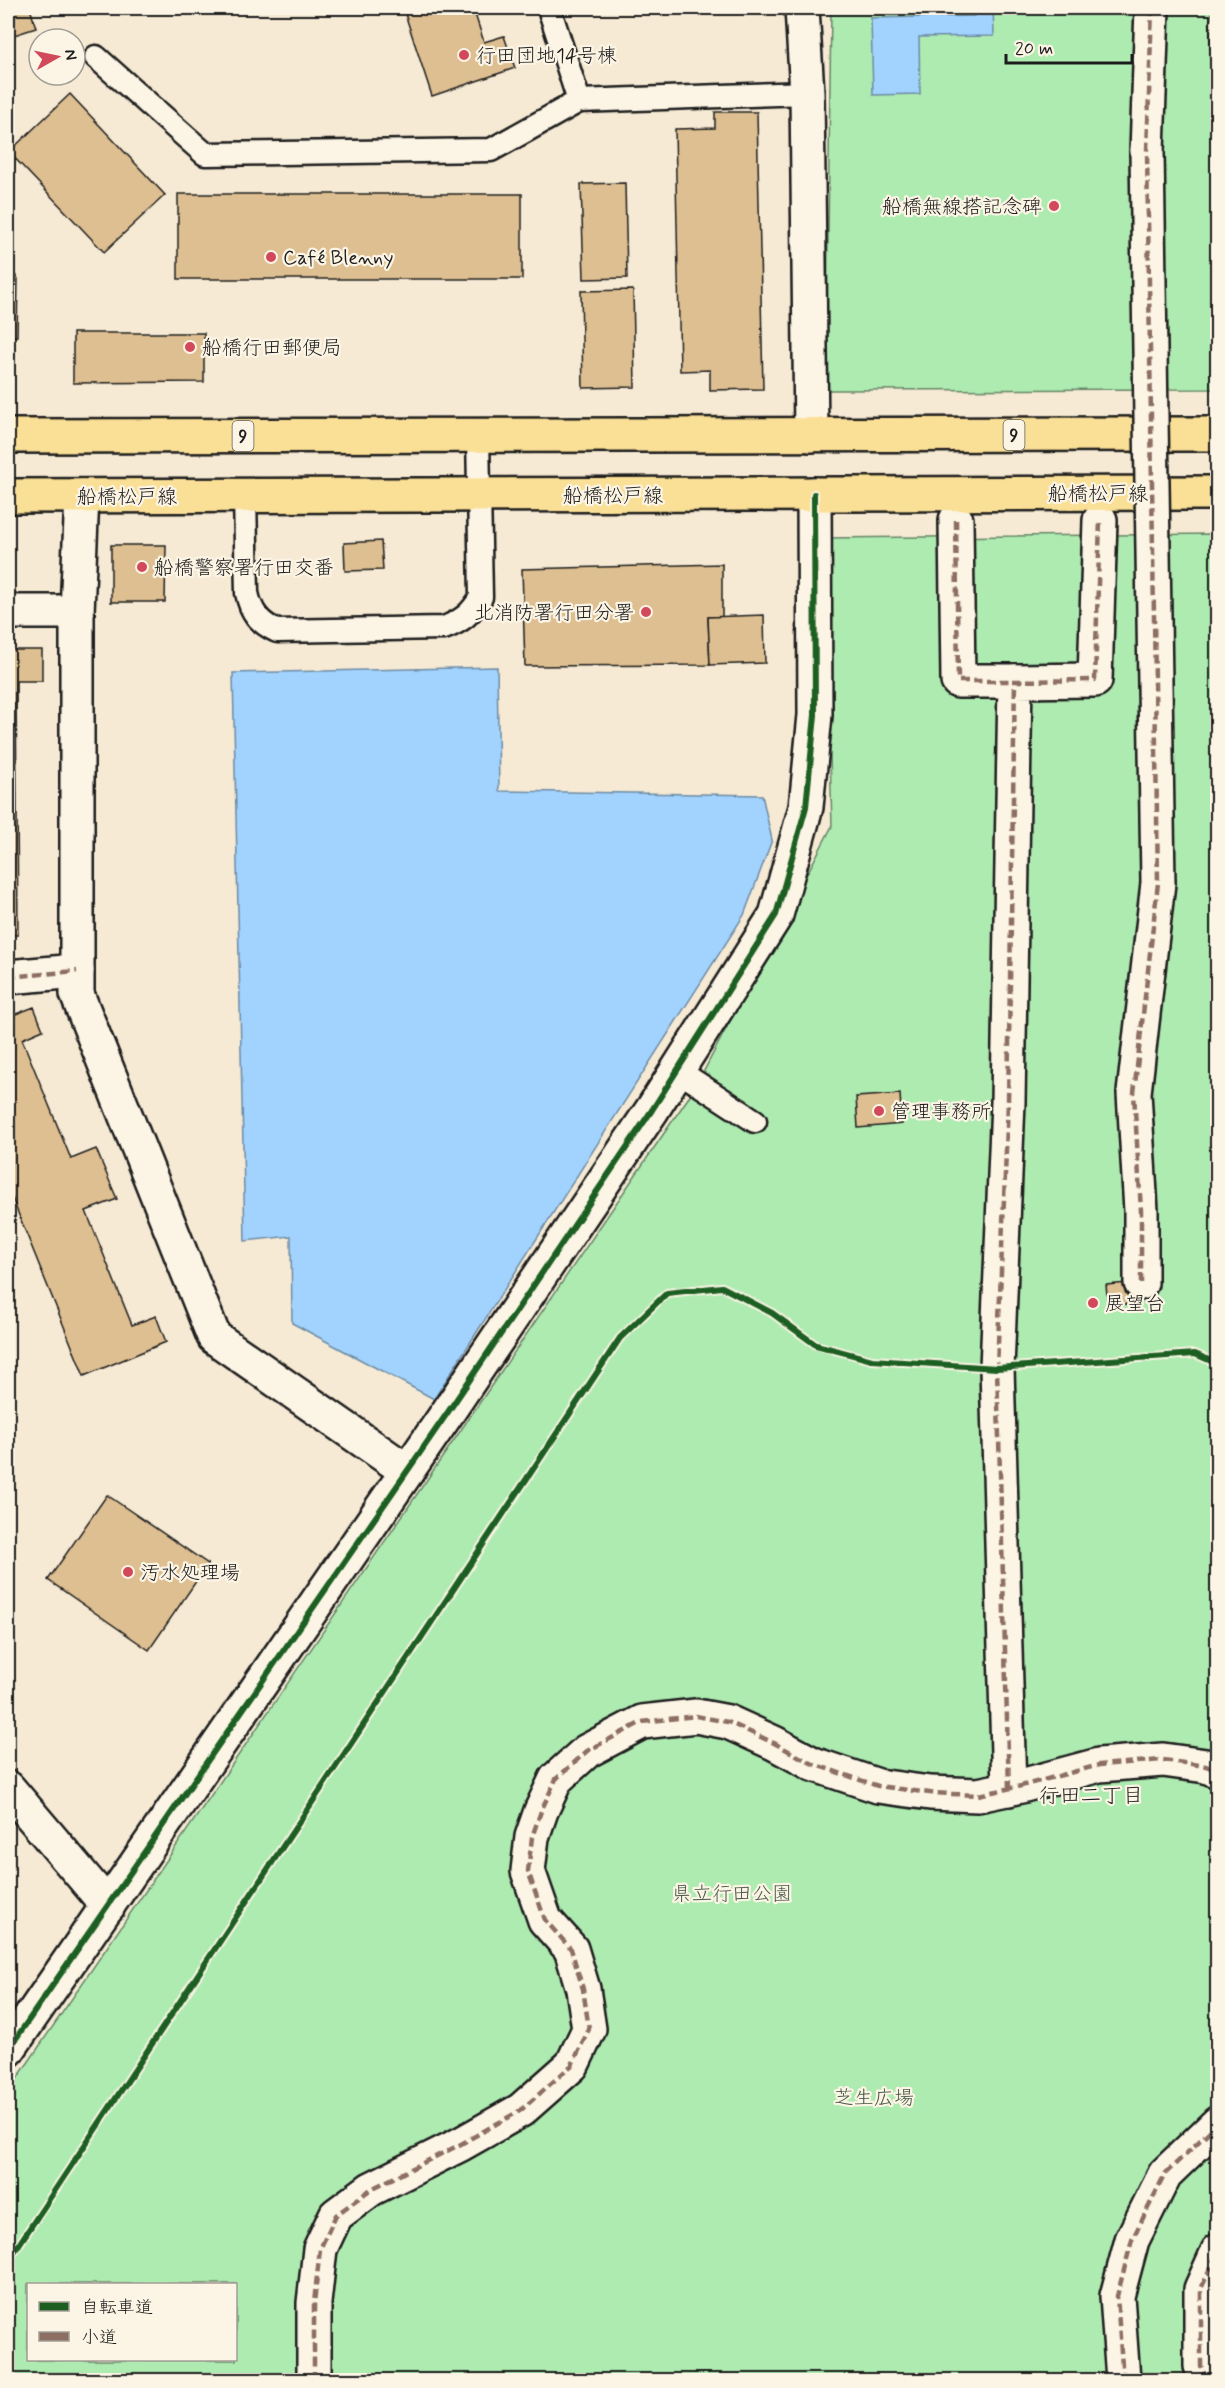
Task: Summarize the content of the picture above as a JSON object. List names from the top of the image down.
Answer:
{
  "streets": {
    "main road": ["9", "船橋松戸線"]
  },
  "districts": ["行田二丁目"],
  "parks": ["県立行田公園", "芝生広場"],
  "places": [
    "行田団地14号棟",
    "船橋無線搭記念碑",
    "Café Blenny",
    "船橋行田郵便局",
    "船橋警察署行田交番",
    "北消防署行田分署",
    "管理事務所",
    "展望台",
    "汚水処理場"
  ],
  "legend": ["自転車道", "小道"],
  "scale_bar": "20 m",
  "north": "right"
}
